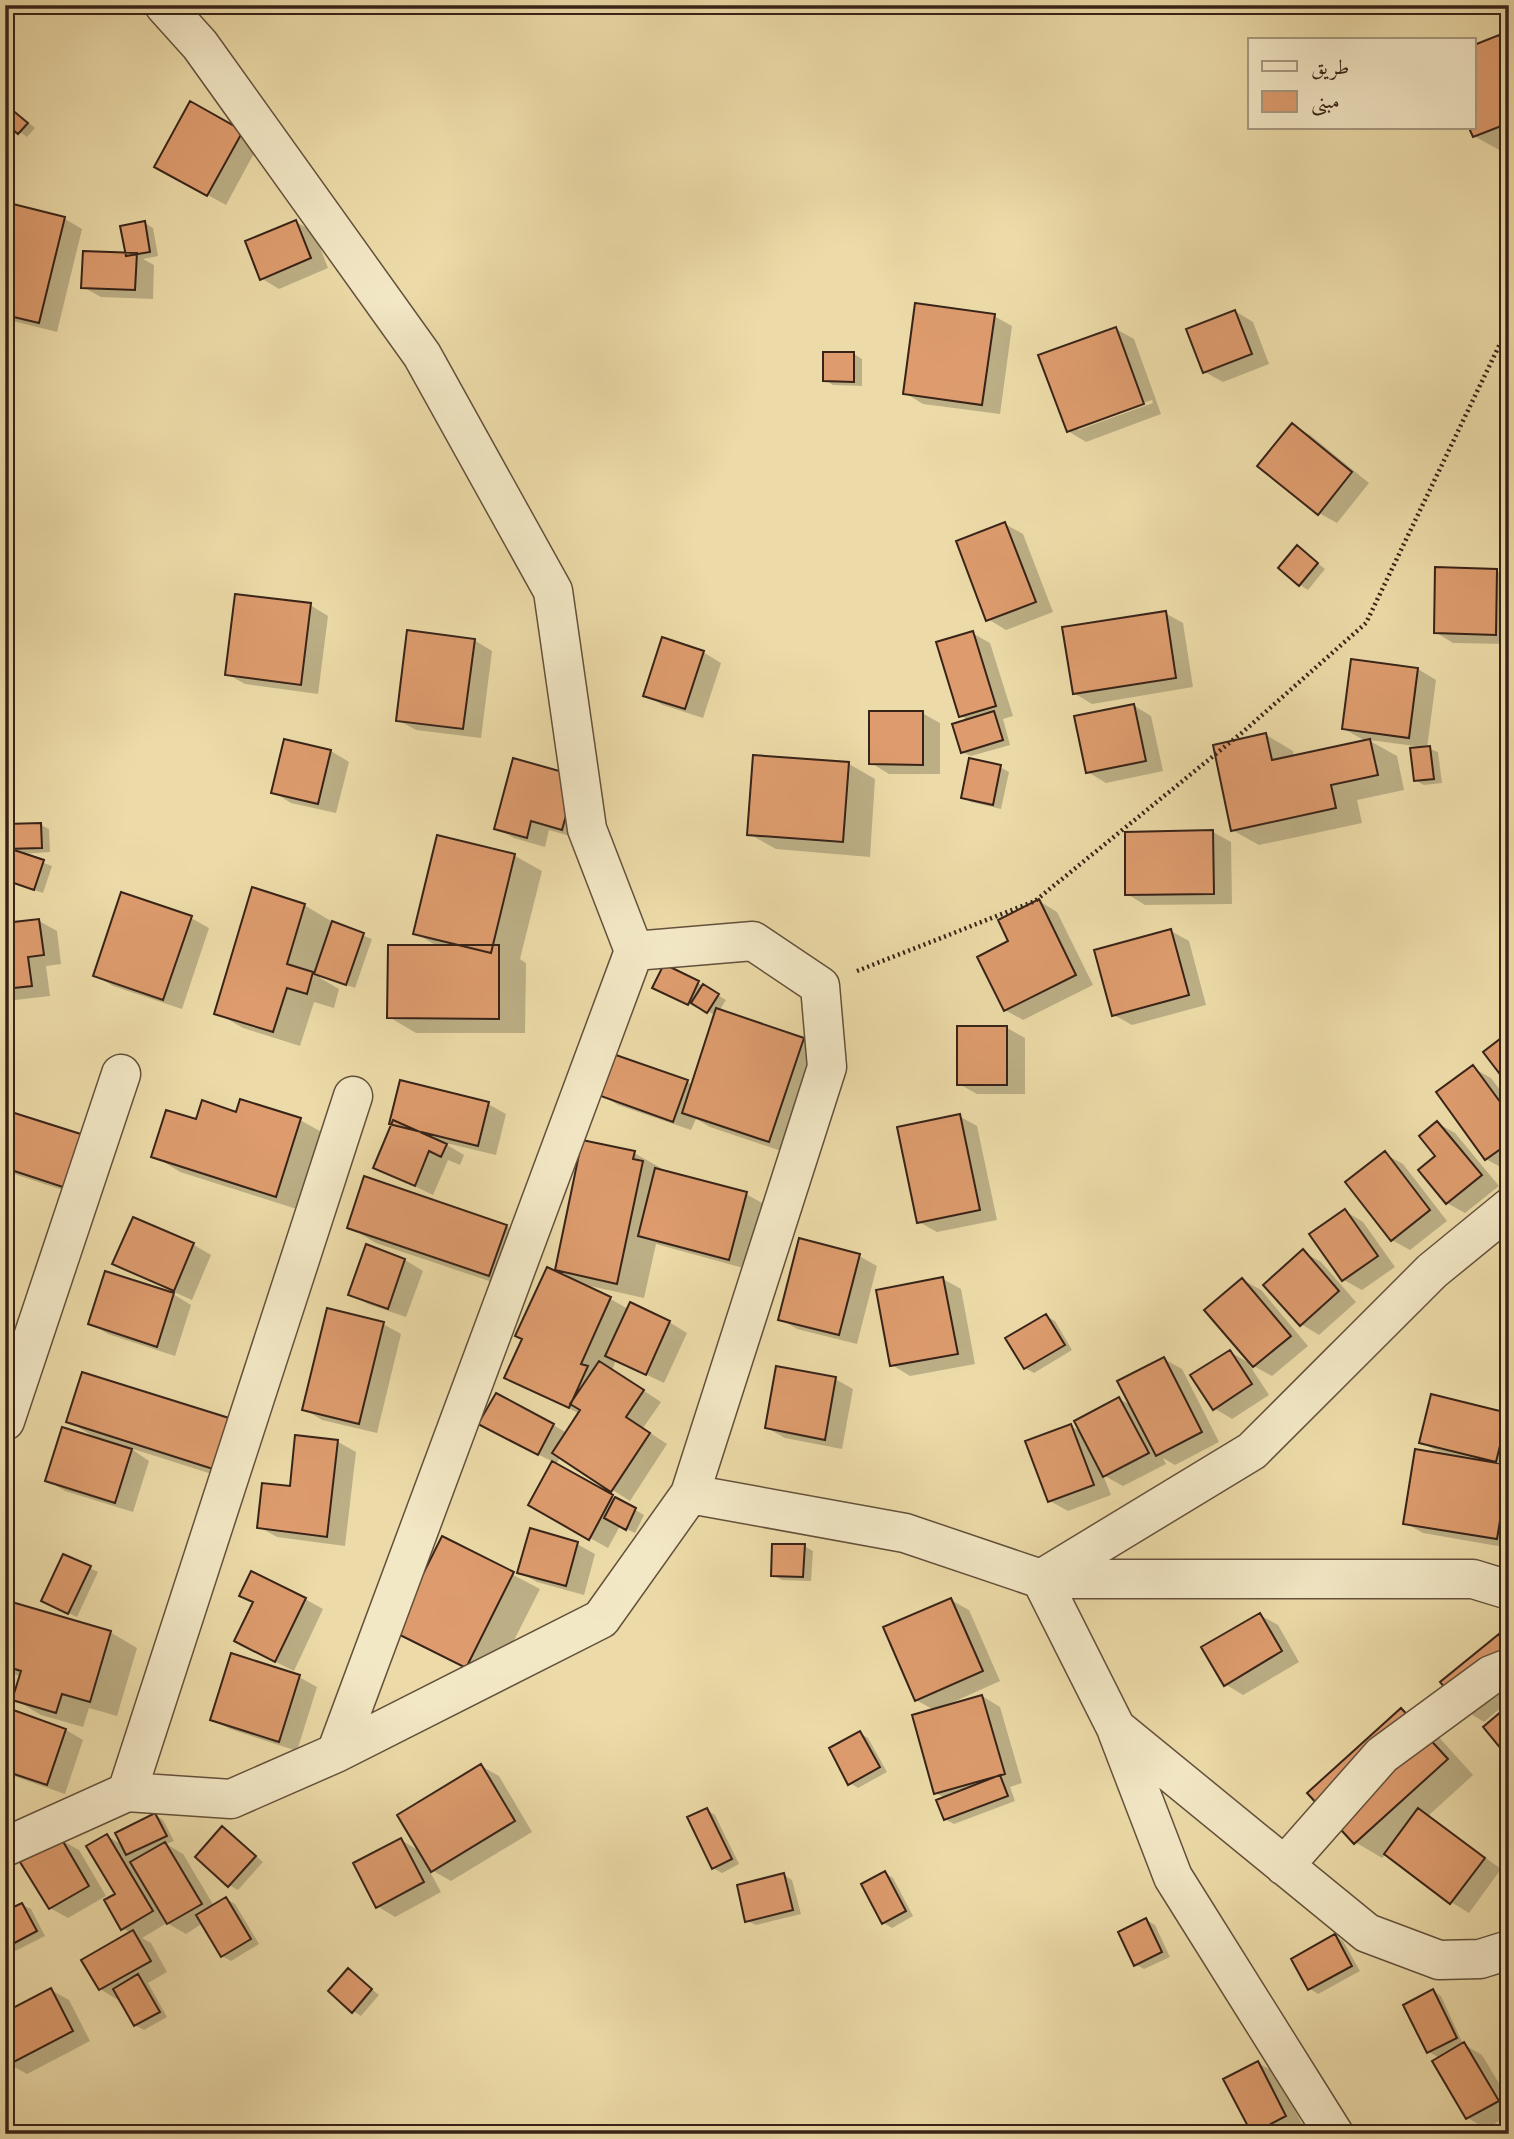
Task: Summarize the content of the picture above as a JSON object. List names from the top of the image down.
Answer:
{
  "legend": ["طريق", "مبنى"]
}
